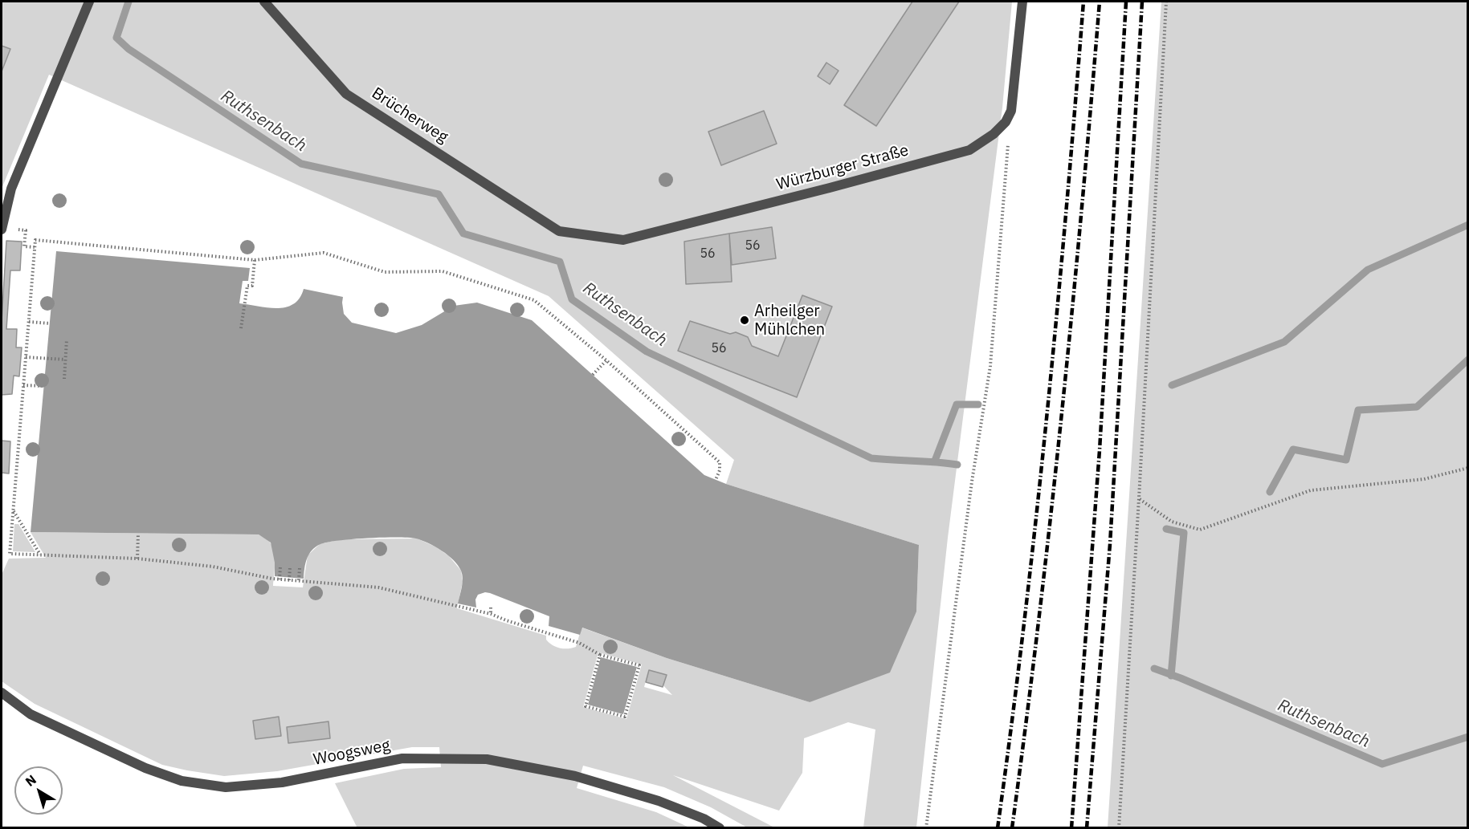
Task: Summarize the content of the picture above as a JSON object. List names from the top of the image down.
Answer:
{
  "streets": {
    "street": ["Brücherweg", "Würzburger Straße", "Woogsweg"]
  },
  "crossings": [
    ["Brücherweg", "Würzburger Straße"]
  ],
  "water": ["Ruthsenbach"],
  "places": ["Arheilger Mühlchen"],
  "house_numbers": ["56", "56", "56"],
  "north": "top left"
}
